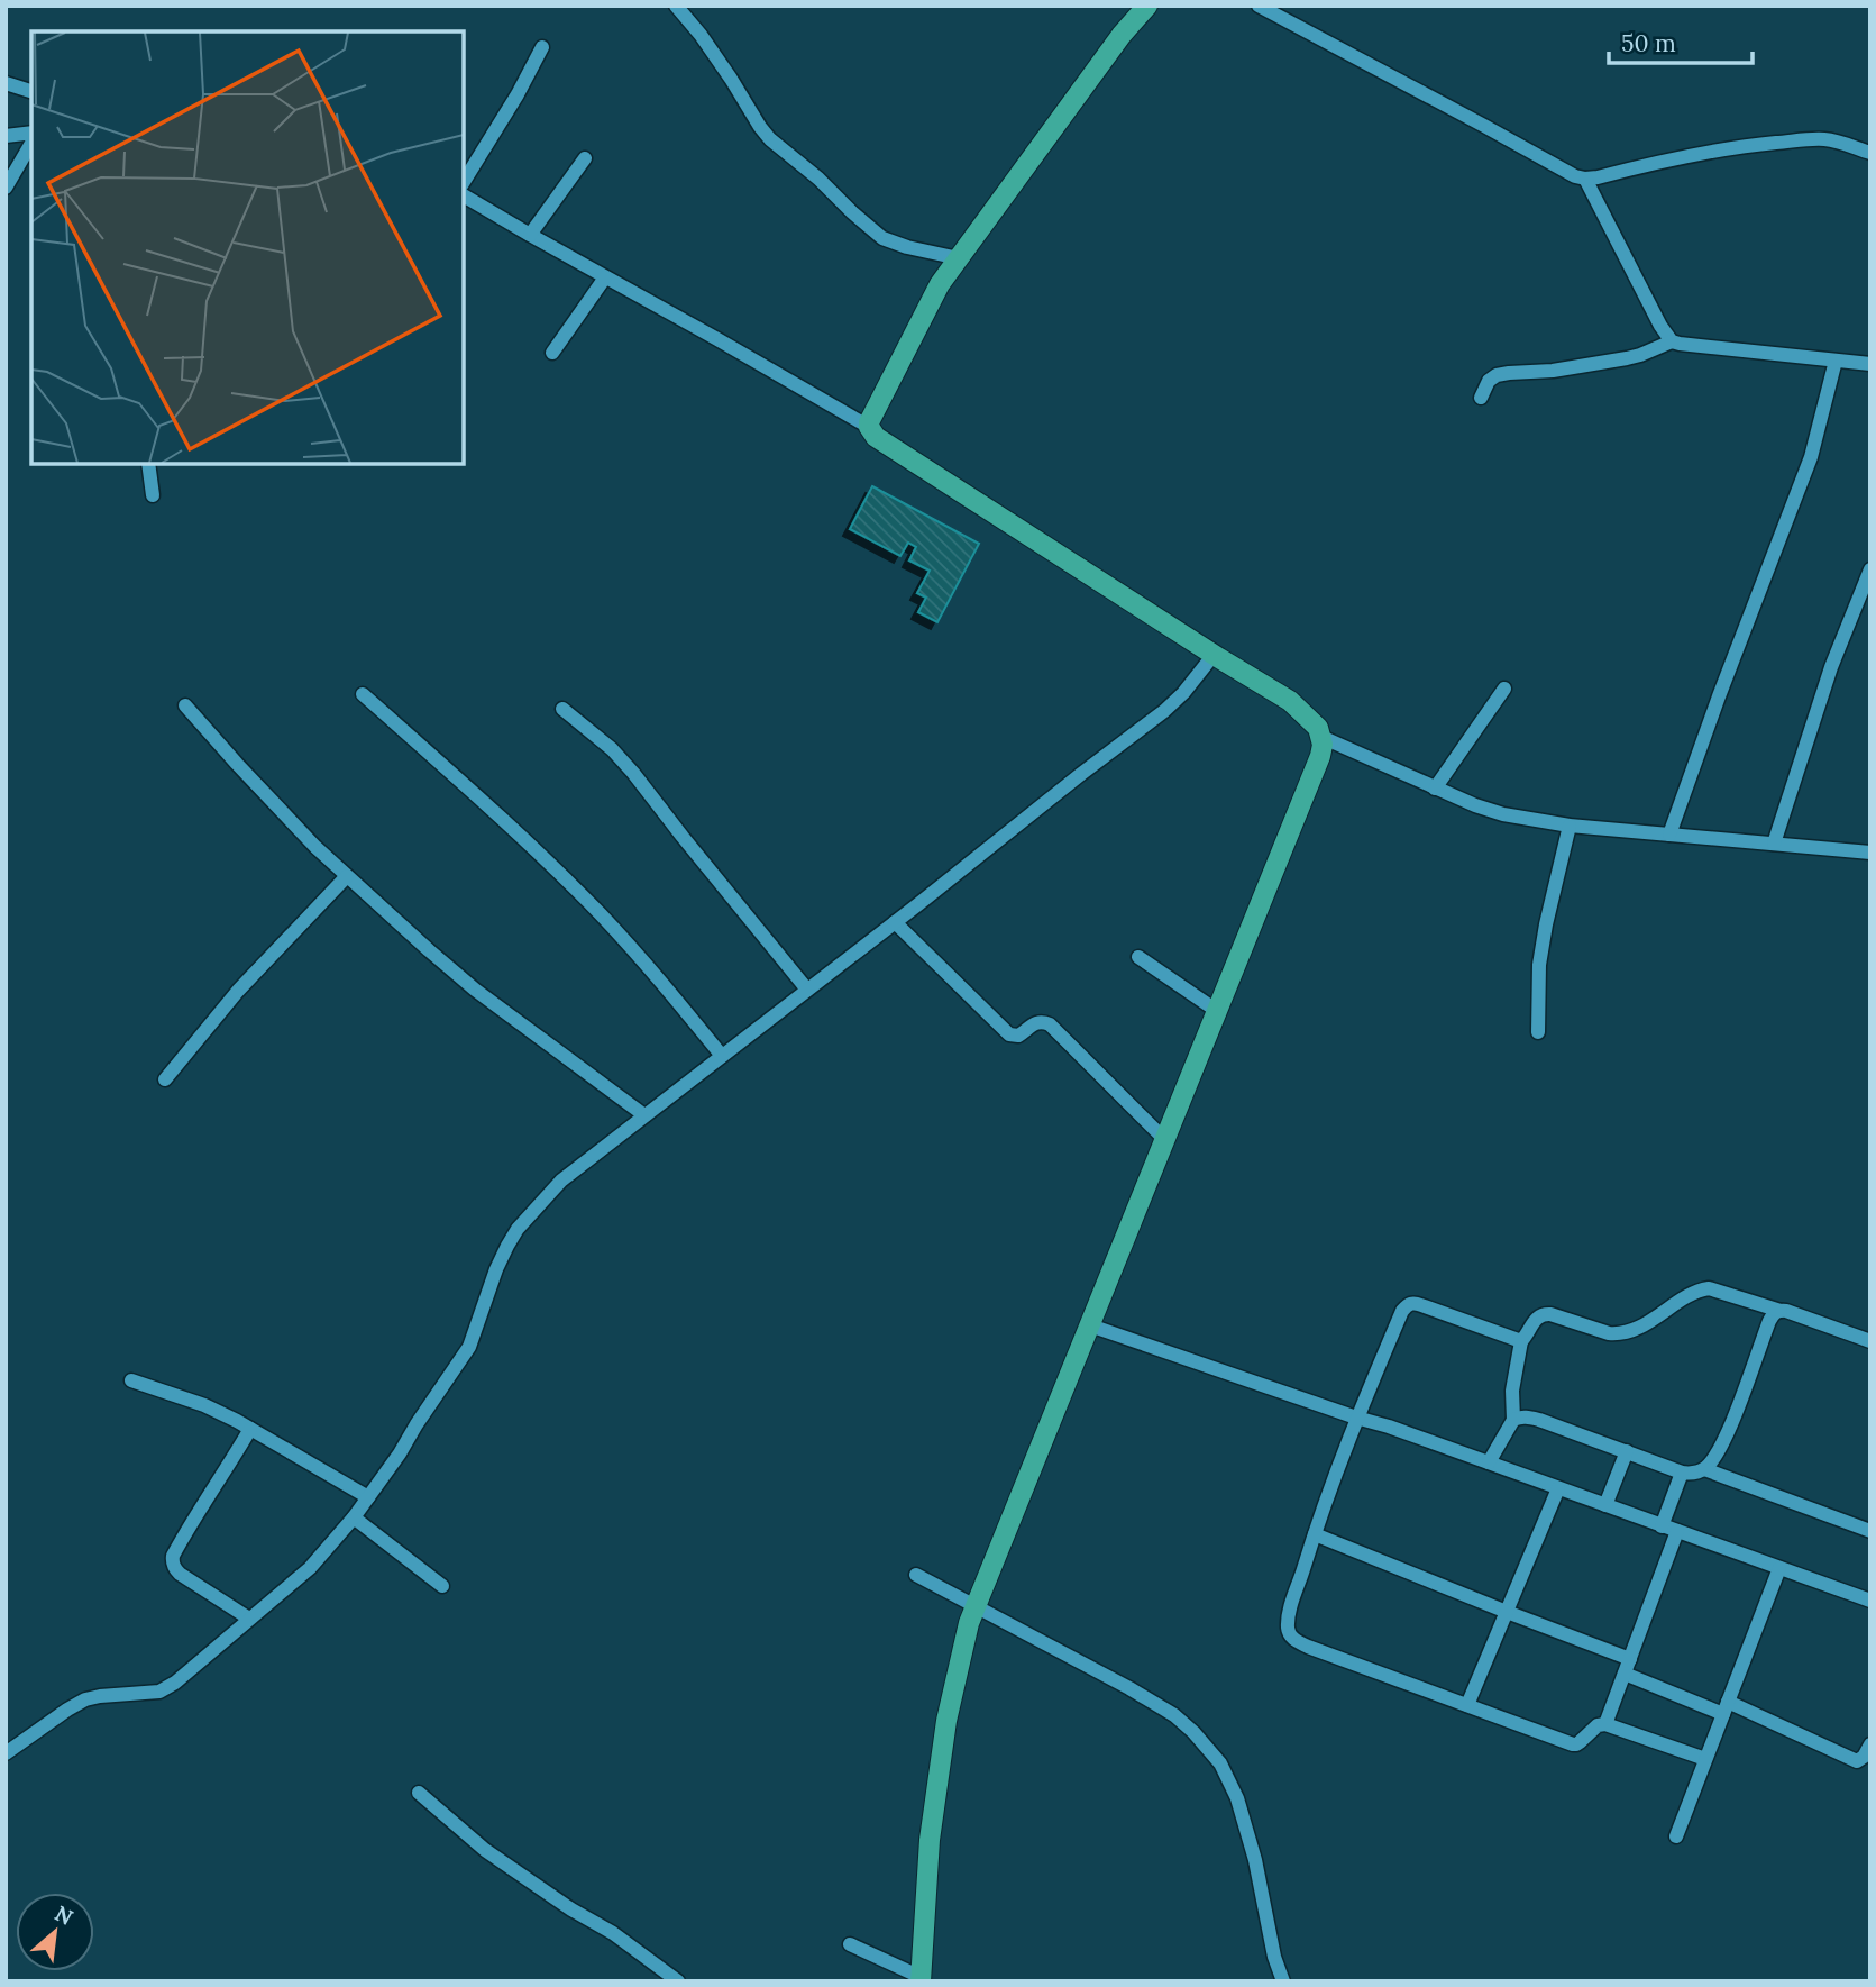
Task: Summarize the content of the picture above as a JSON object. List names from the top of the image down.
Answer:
{
  "scale_bar": "50 m",
  "north": "top right"
}
